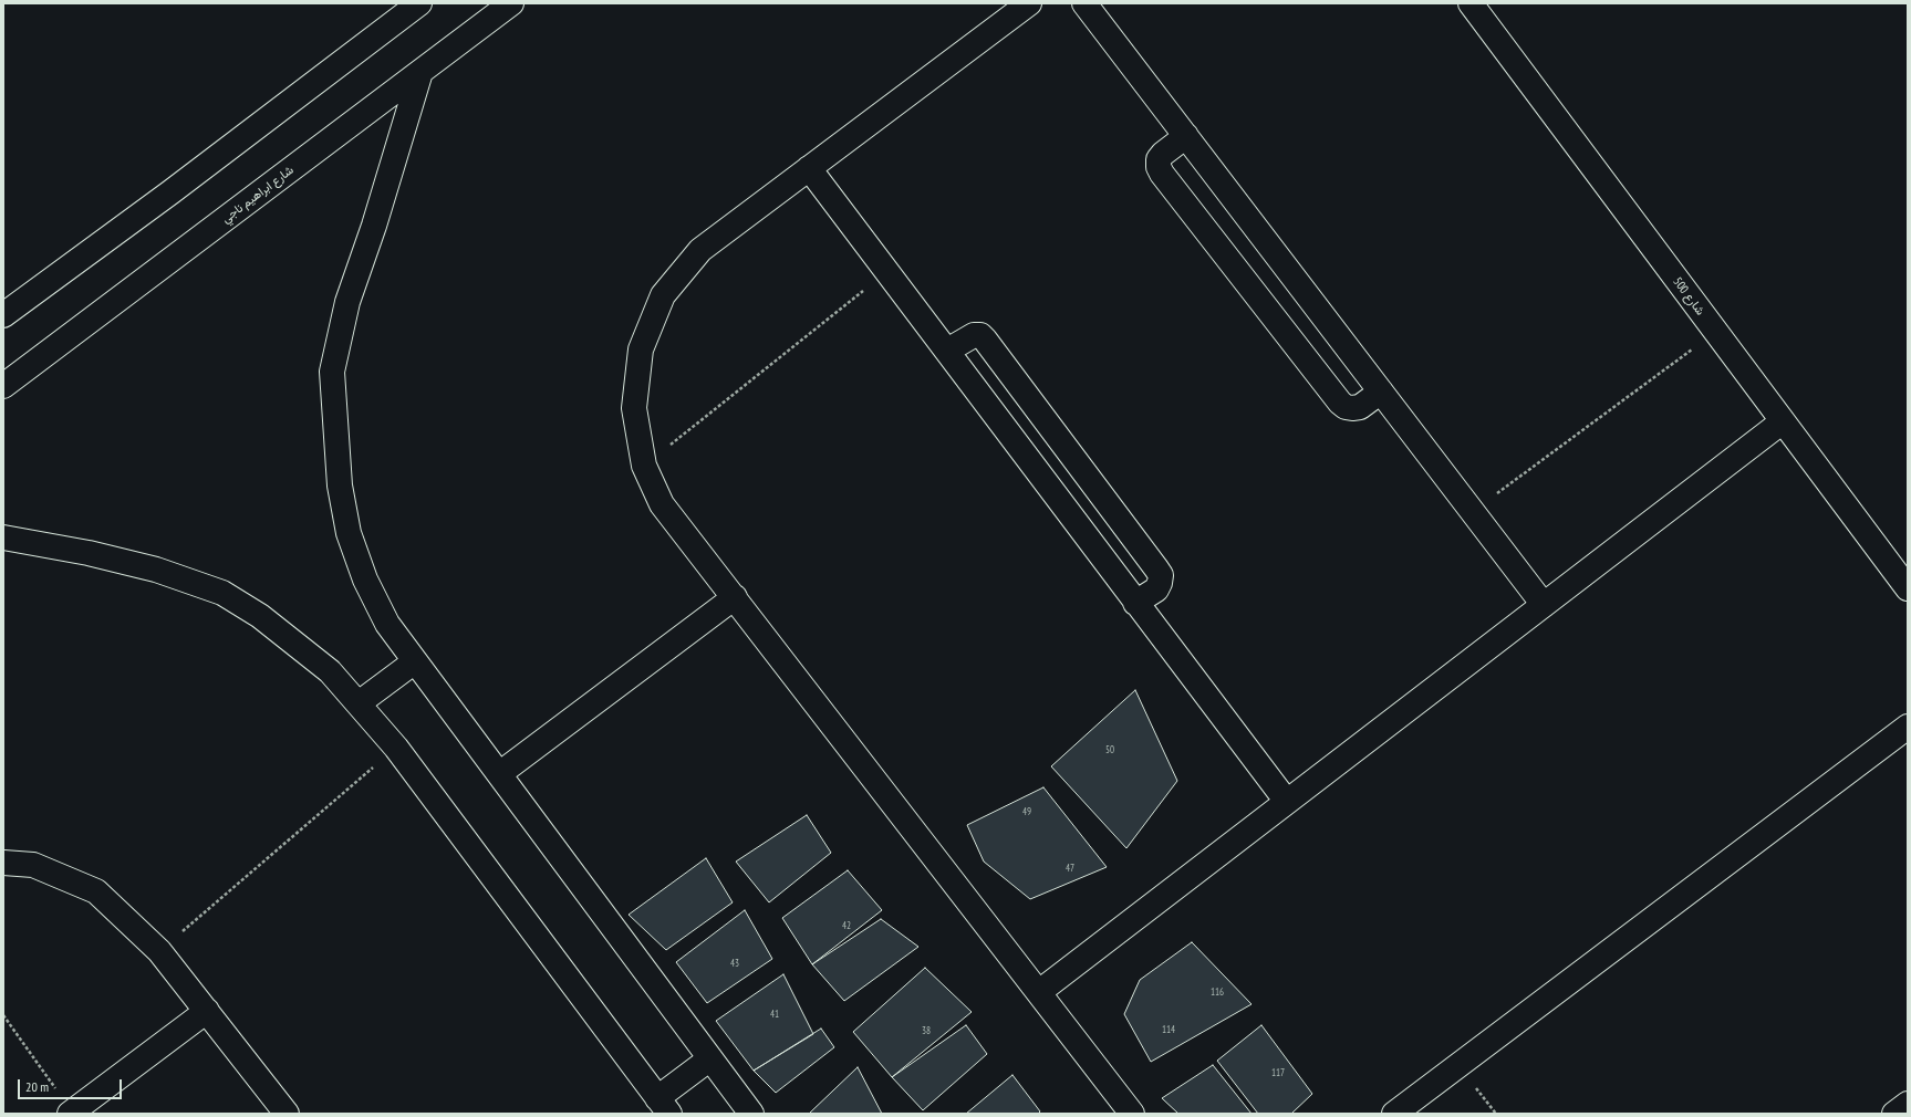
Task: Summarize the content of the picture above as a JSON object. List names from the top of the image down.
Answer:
{
  "streets": {
    "street": ["شارع ابراهيم ناجي", "شارع 500"]
  },
  "house_numbers": [
    "50",
    "49",
    "47",
    "42",
    "43",
    "116",
    "41",
    "114",
    "38",
    "117"
  ],
  "scale_bar": "20 m"
}
